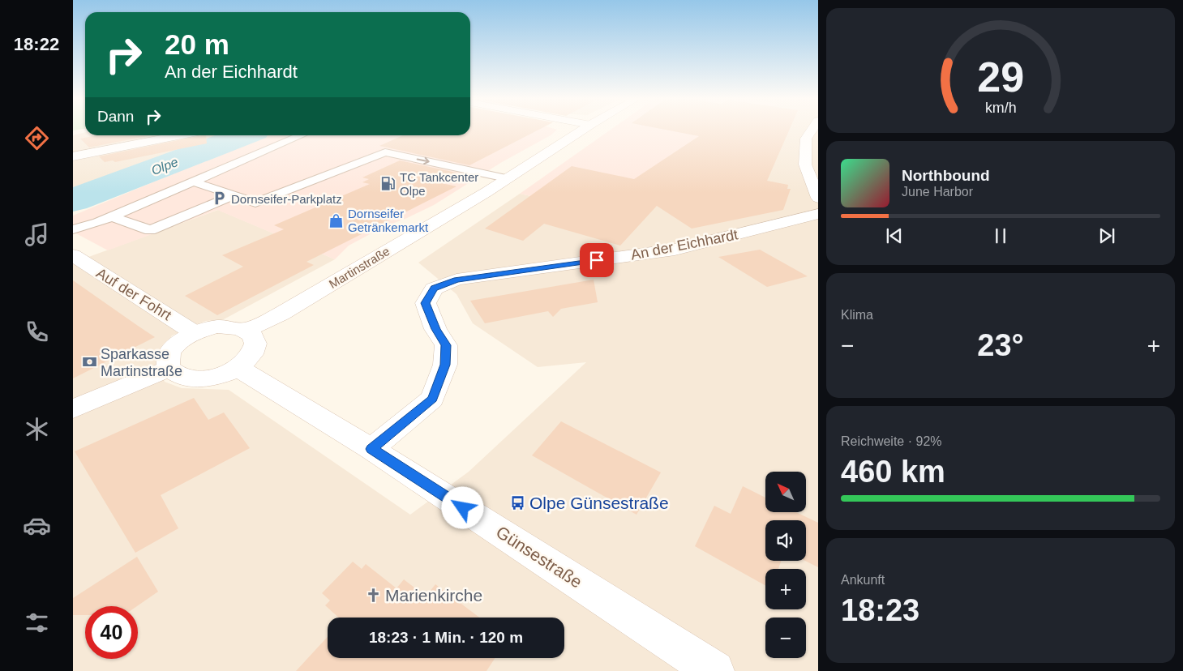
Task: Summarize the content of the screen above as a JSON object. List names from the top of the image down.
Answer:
{
  "streets": {
    "street": [
      "An der Eichhardt",
      "Martinstraße",
      "Auf der Fohrt",
      "Günsestraße"
    ]
  },
  "crossings": [
    ["An der Eichhardt", "Günsestraße"]
  ],
  "water": ["Olpe"],
  "places": {
    "fuel station": ["TC Tankcenter Olpe"],
    "parking": ["Dornseifer-Parkplatz"],
    "shop": ["Dornseifer Getränkemarkt"],
    "bank": ["Sparkasse Martinstraße"],
    "bus stop": ["Olpe Günsestraße"],
    "church": ["Marienkirche"]
  },
  "north": "top left",
  "page": {
    "tabs": "18:22",
    "turn": ["20 m", "An der Eichhardt"],
    "then": "Dann",
    "song": ["Northbound", "June Harbor"],
    "tile": [
      "Klima",
      ["Reichweite · 92%", "460 km"],
      ["Ankunft", "18:23"]
    ],
    "heat": ["−", "23°", "+"],
    "map_buttons": ["+", "−"],
    "limit": "40",
    "trip": "18:23 · 1 Min. · 120 m",
    "gauge": ["29", "km/h"]
  }
}
